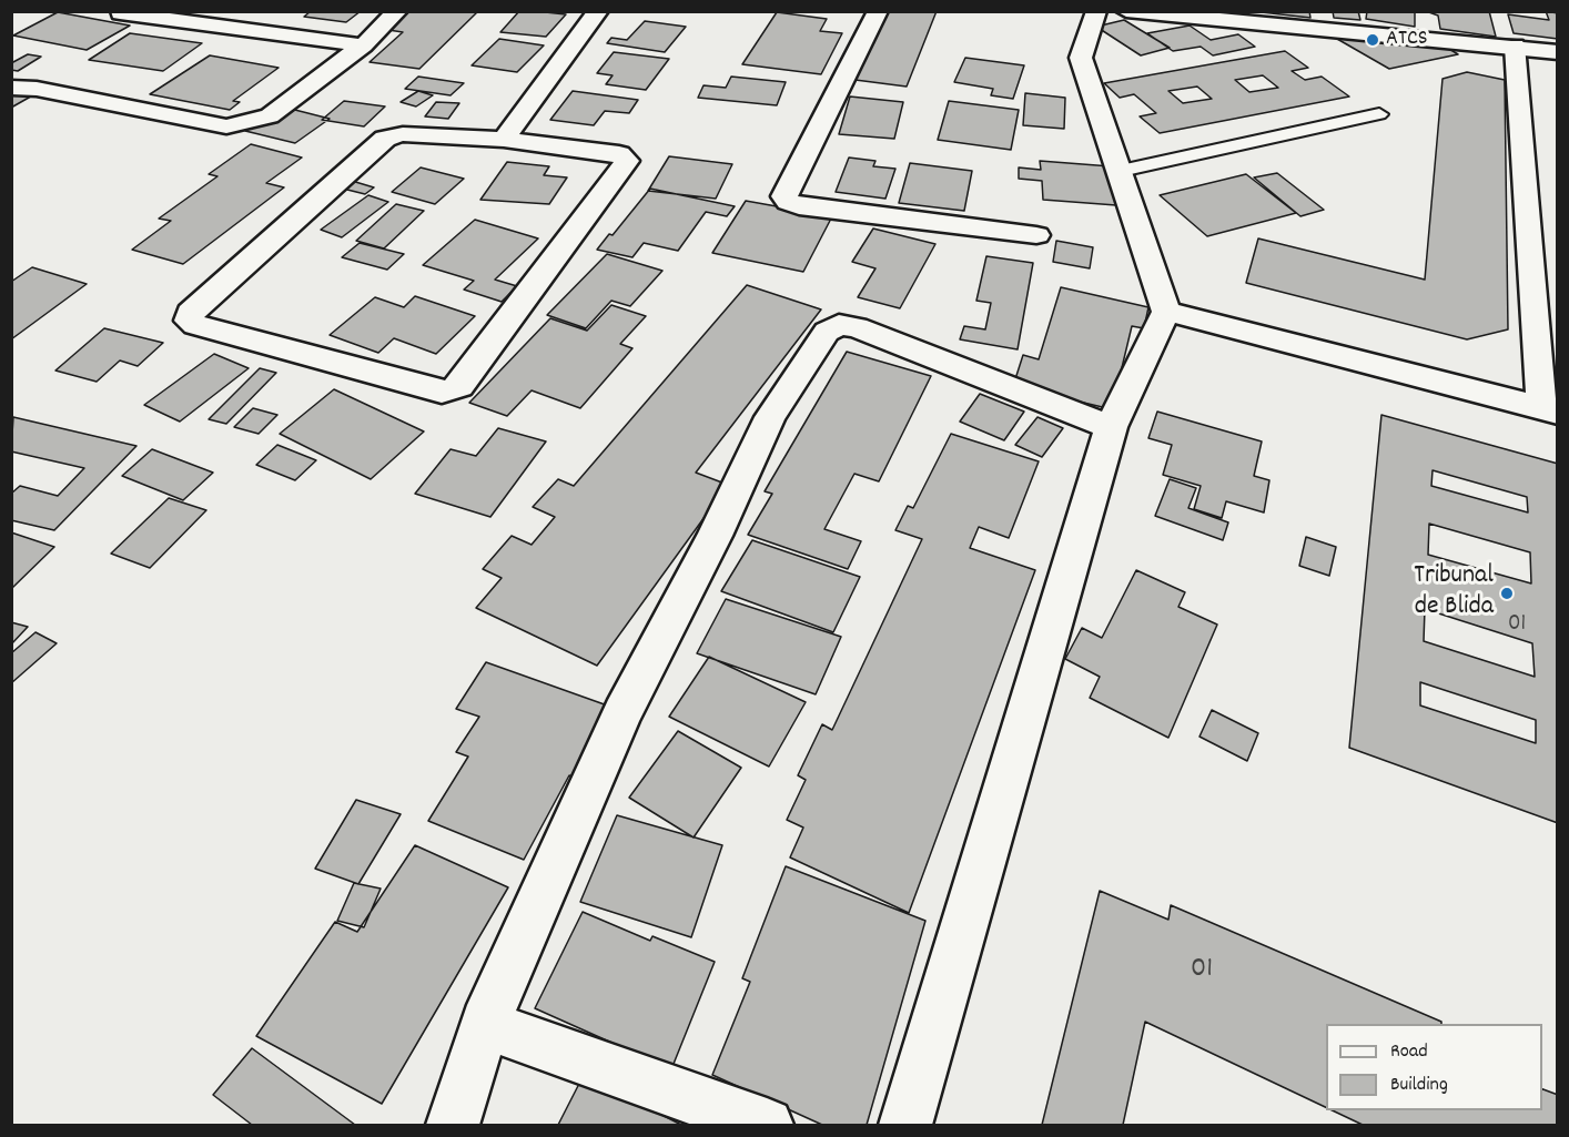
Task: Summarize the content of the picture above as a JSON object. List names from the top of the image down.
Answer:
{
  "places": ["ATCS", "Tribunal de Blida"],
  "house_numbers": ["01", "01"],
  "legend": ["Road", "Building"]
}
